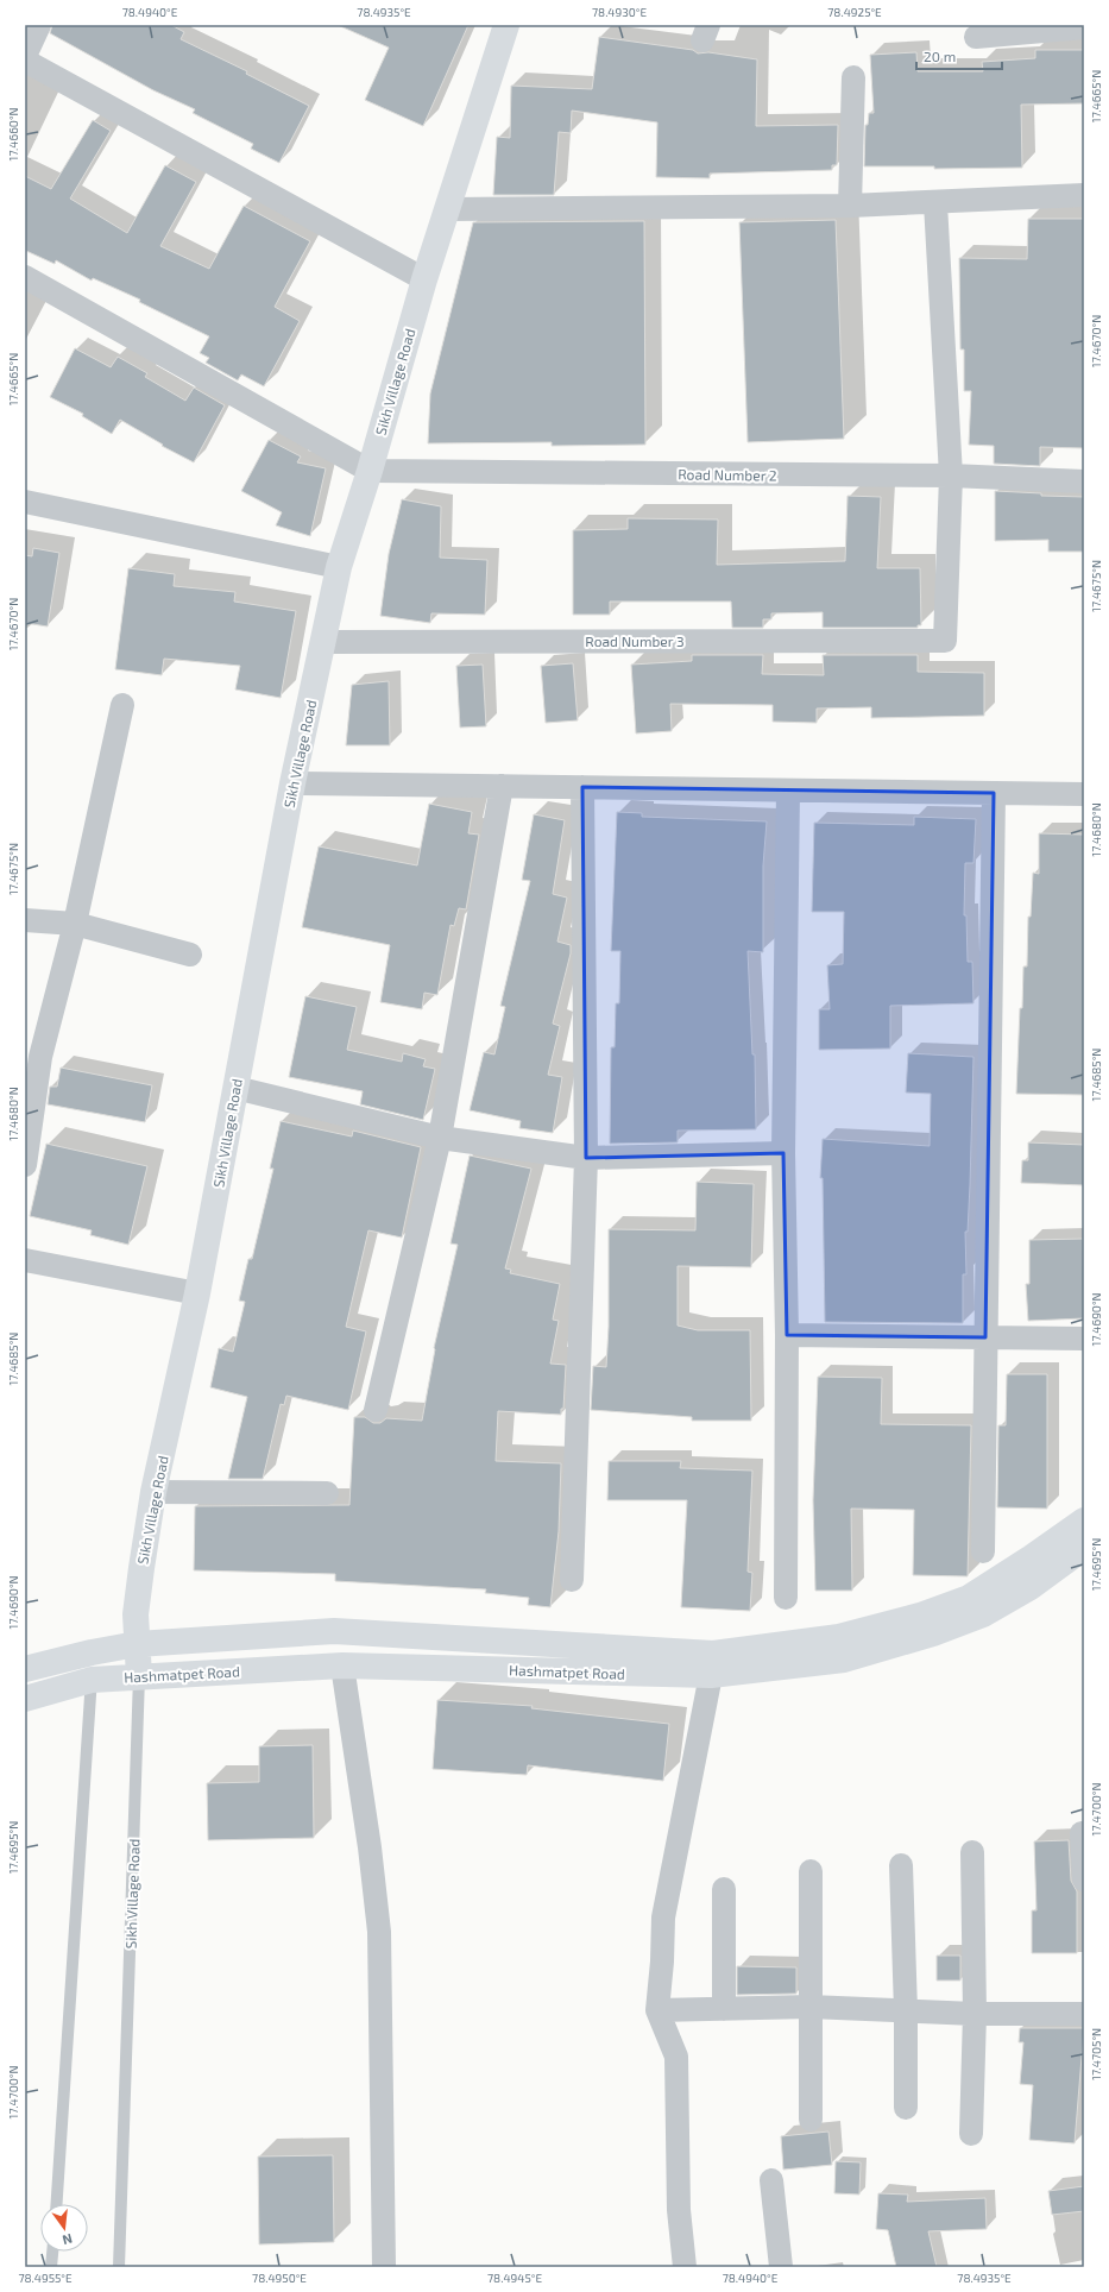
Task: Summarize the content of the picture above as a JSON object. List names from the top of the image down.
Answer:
{
  "streets": {
    "main road": ["Sikh Village Road", "Hashmatpet Road"],
    "street": ["Road Number 2", "Road Number 3"]
  },
  "crossings": [
    ["Sikh Village Road", "Road Number 2"],
    ["Sikh Village Road", "Road Number 3"],
    ["Sikh Village Road", "Hashmatpet Road"],
    ["Road Number 2", "Road Number 3"]
  ],
  "scale_bar": "20 m",
  "north": "bottom",
  "coordinates": [
    "78.4940°E",
    "78.4935°E",
    "78.4930°E",
    "78.4925°E",
    "17.4665°N",
    "17.4660°N",
    "17.4670°N",
    "17.4675°N",
    "17.4680°N",
    "17.4685°N",
    "17.4690°N",
    "17.4695°N",
    "17.4700°N",
    "17.4705°N",
    "78.4955°E",
    "78.4950°E",
    "78.4945°E"
  ]
}
